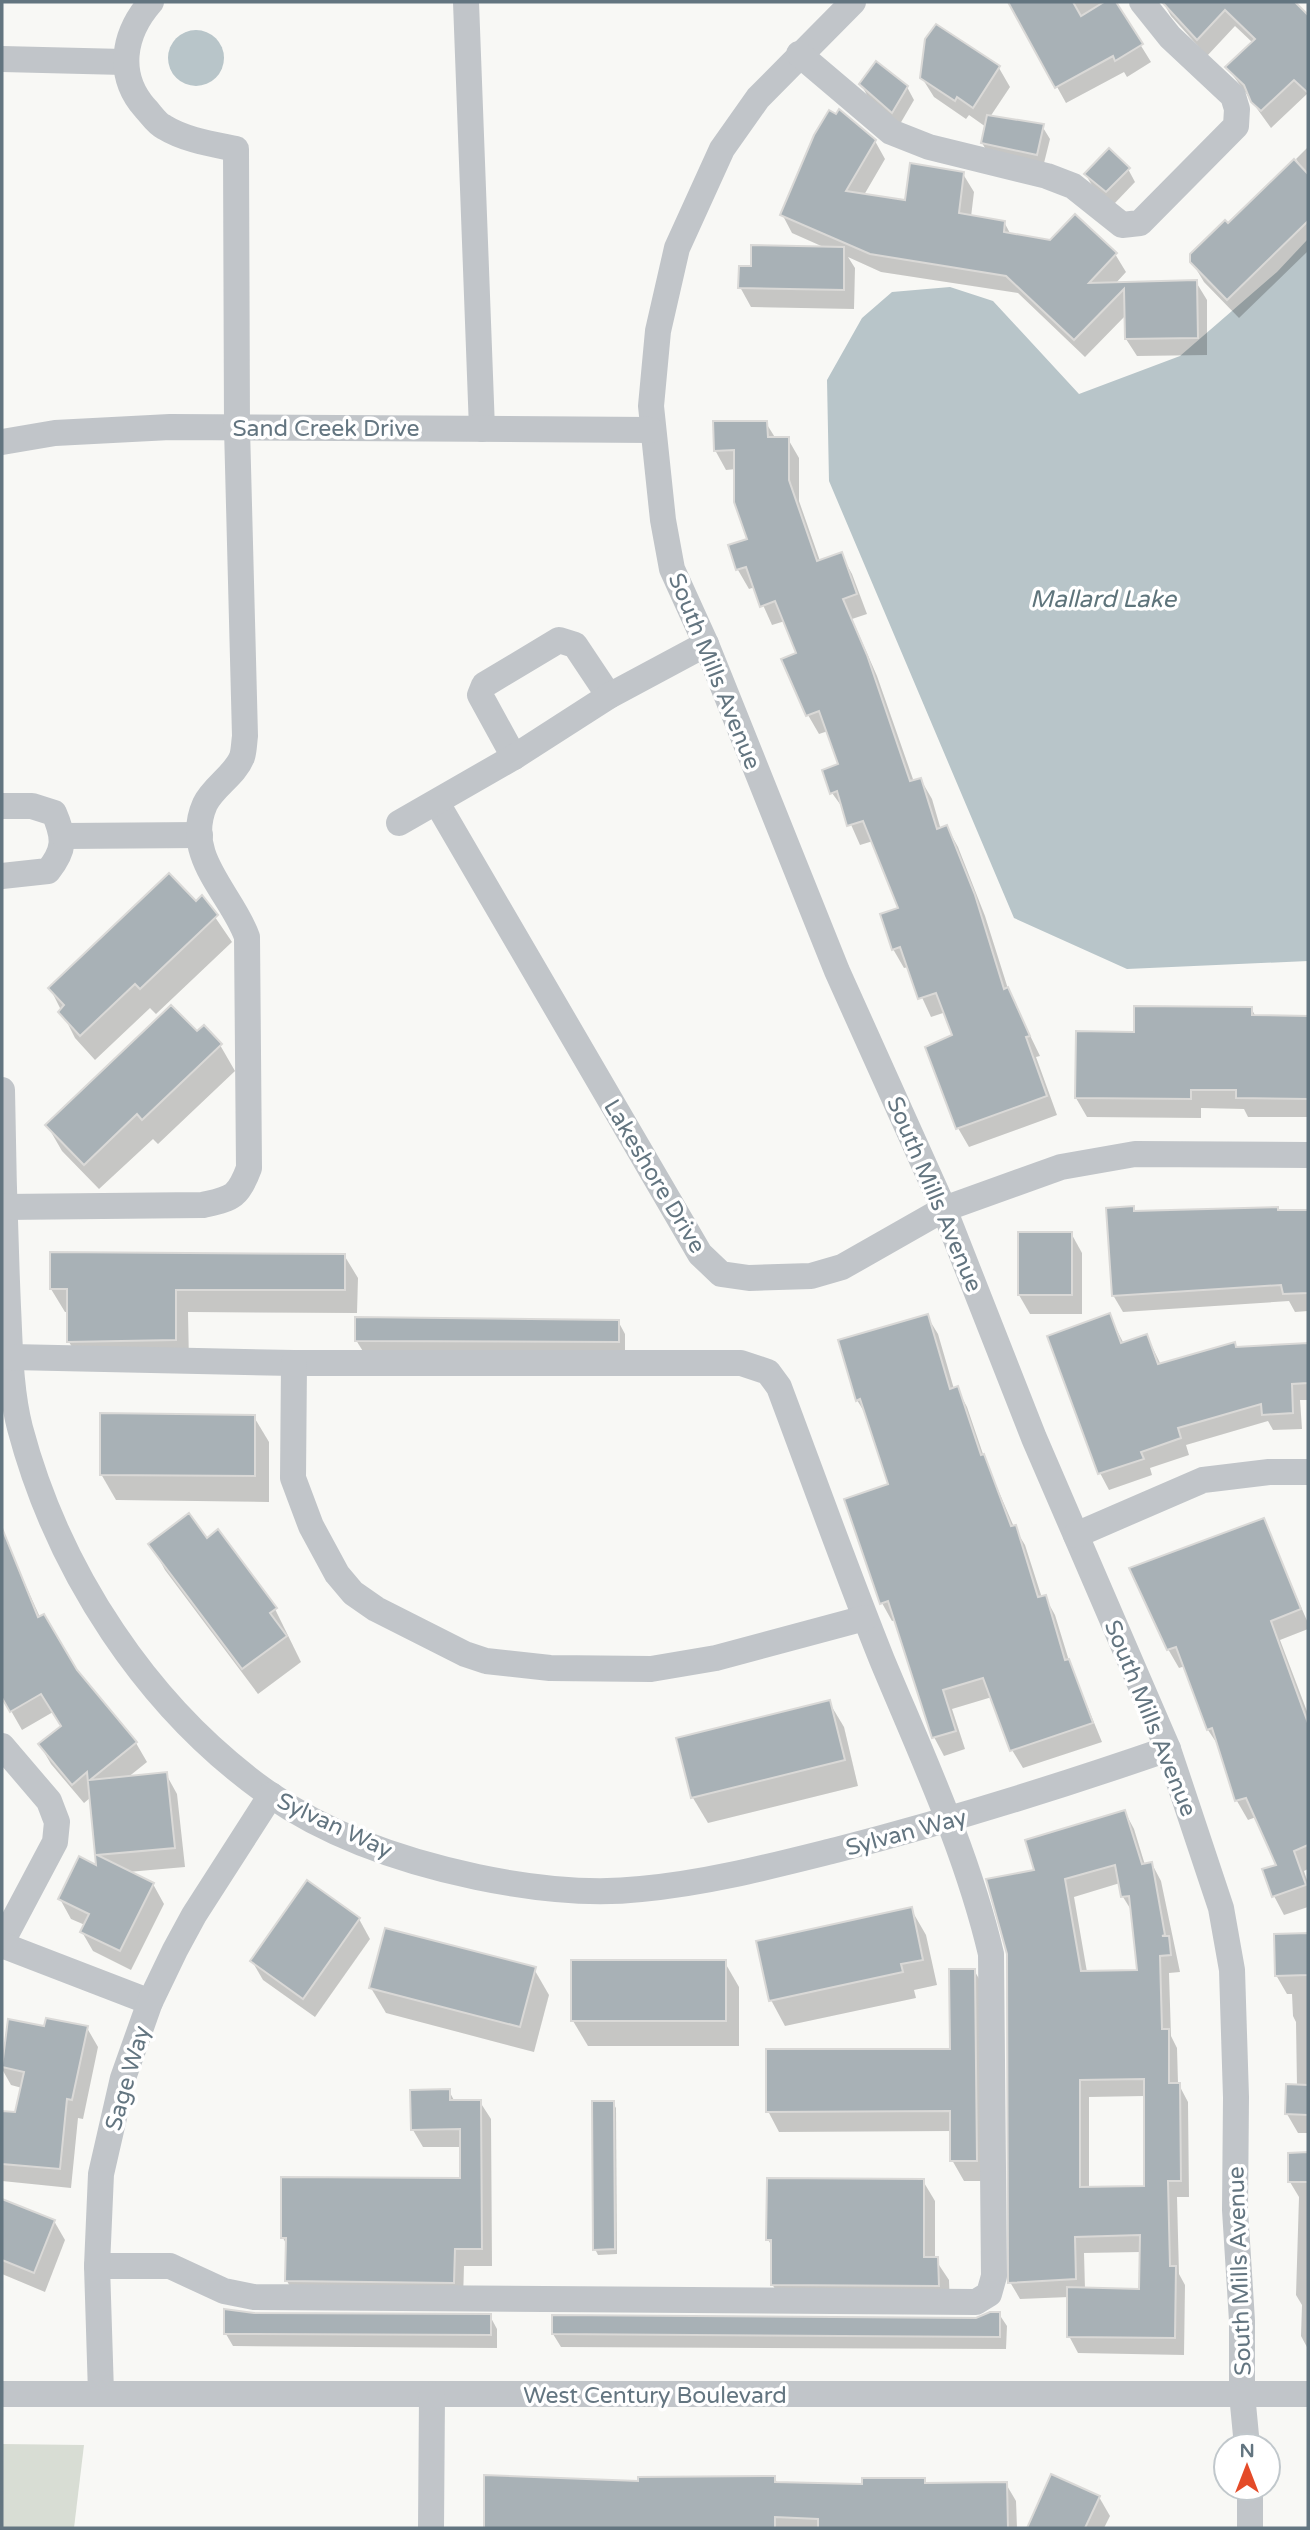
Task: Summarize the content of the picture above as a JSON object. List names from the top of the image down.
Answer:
{
  "streets": {
    "street": [
      "Sand Creek Drive",
      "South Mills Avenue",
      "Lakeshore Drive",
      "Sylvan Way",
      "Sage Way",
      "West Century Boulevard"
    ]
  },
  "crossings": [
    ["Sand Creek Drive", "South Mills Avenue"],
    ["South Mills Avenue", "Lakeshore Drive"],
    ["South Mills Avenue", "Sylvan Way"],
    ["South Mills Avenue", "West Century Boulevard"],
    ["Sylvan Way", "Sage Way"],
    ["Sage Way", "West Century Boulevard"]
  ],
  "water": ["Mallard Lake"],
  "north": "top"
}
